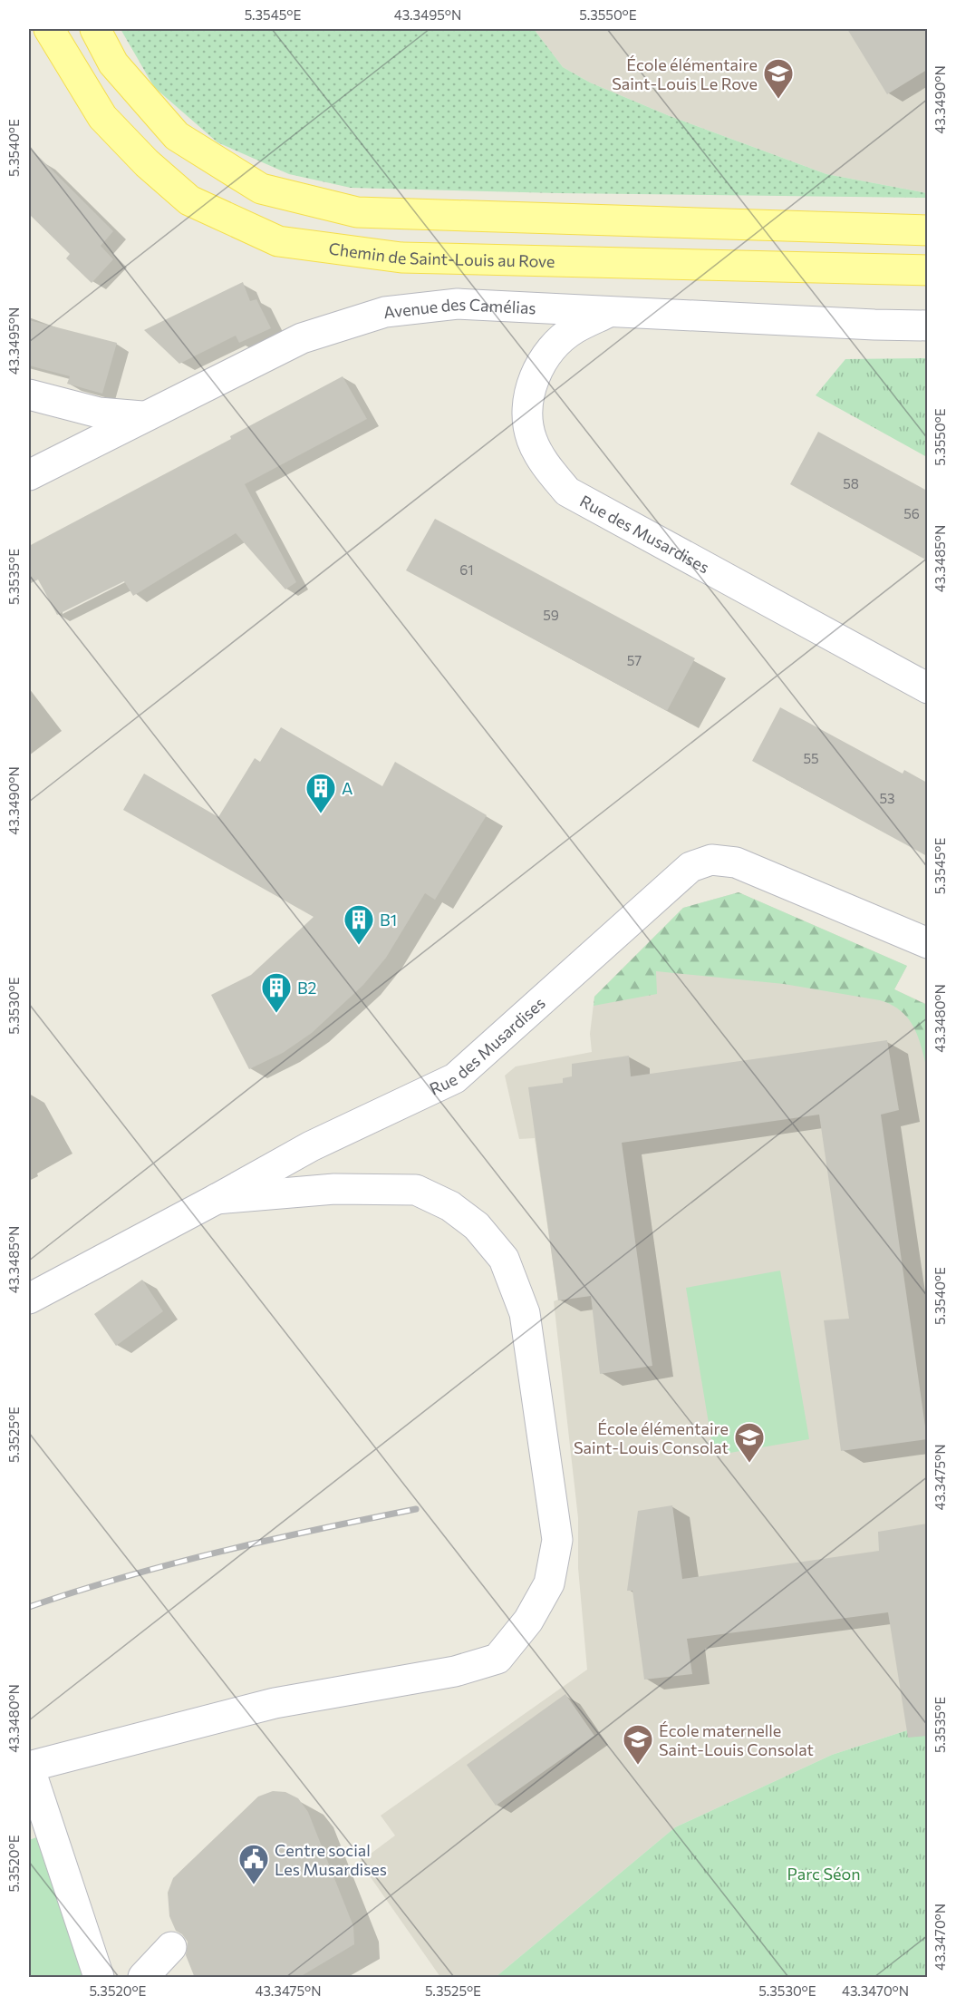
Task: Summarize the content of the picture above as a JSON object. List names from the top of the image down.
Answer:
{
  "streets": {
    "main road": ["Chemin de Saint-Louis au Rove"],
    "street": ["Avenue des Camélias", "Rue des Musardises"]
  },
  "crossings": [
    ["Avenue des Camélias", "Rue des Musardises"]
  ],
  "parks": ["Parc Séon"],
  "places": {
    "school or university": ["École élémentaire Saint-Louis Le Rove", "École élémentaire Saint-Louis Consolat", "École maternelle Saint-Louis Consolat"],
    "building": ["A", "B1", "B2"],
    "public building": ["Centre social Les Musardises"]
  },
  "house_numbers": [
    "58",
    "56",
    "61",
    "59",
    "57",
    "55",
    "53"
  ],
  "coordinates": [
    "5.3545°E",
    "43.3495°N",
    "5.3550°E",
    "43.3490°N",
    "5.3540°E",
    "43.3485°N",
    "5.3535°E",
    "5.3530°E",
    "43.3480°N",
    "5.3525°E",
    "43.3475°N",
    "5.3520°E",
    "43.3470°N"
  ]
}
